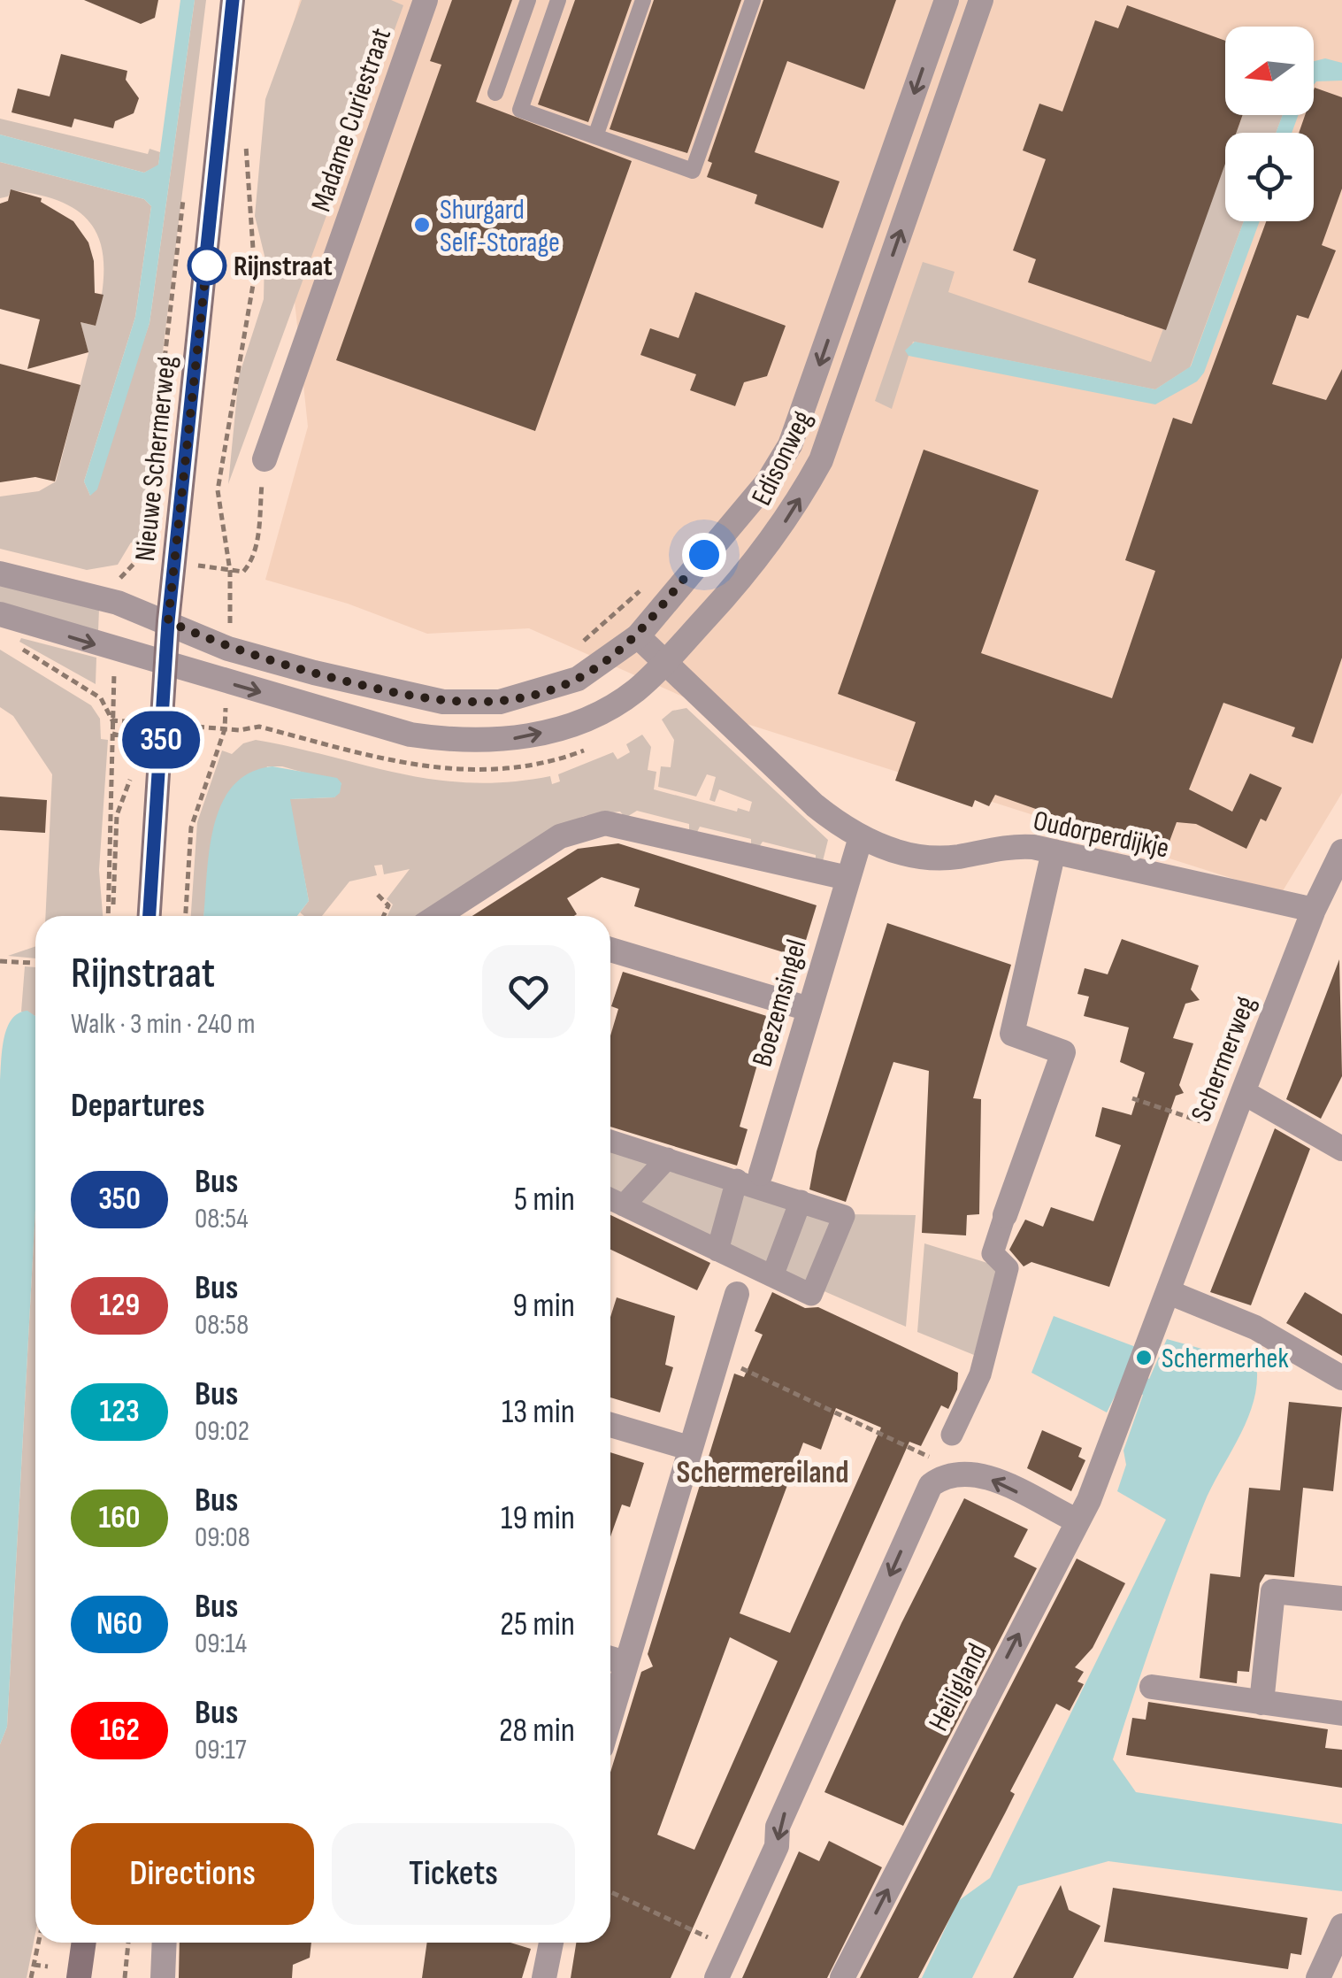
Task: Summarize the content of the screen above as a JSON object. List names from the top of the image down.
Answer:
{
  "streets": {
    "main road": ["Nieuwe Schermerweg"],
    "street": [
      "Madame Curiestraat",
      "Edisonweg",
      "Oudorperdijkje",
      "Boezemsingel",
      "Schermerweg",
      "Heiligland"
    ]
  },
  "crossings": [
    ["Edisonweg", "Nieuwe Schermerweg"],
    ["Edisonweg", "Oudorperdijkje"],
    ["Oudorperdijkje", "Boezemsingel"],
    ["Oudorperdijkje", "Schermerweg"],
    ["Schermerweg", "Heiligland"]
  ],
  "districts": ["Schermereiland"],
  "places": ["Shurgard Self-Storage", "Rijnstraat", "Schermerhek"],
  "lines": ["bus line 350"],
  "north": "left",
  "page": {
    "on_map": "350",
    "heading": [
      ["Rijnstraat", "Walk · 3 min · 240 m"],
      "Departures"
    ],
    "list": [
      {
        "mark": "350",
        "name": "Bus",
        "note": "08:54",
        "value": "5 min"
      },
      {
        "mark": "129",
        "name": "Bus",
        "note": "08:58",
        "value": "9 min"
      },
      {
        "mark": "123",
        "name": "Bus",
        "note": "09:02",
        "value": "13 min"
      },
      {
        "mark": "160",
        "name": "Bus",
        "note": "09:08",
        "value": "19 min"
      },
      {
        "mark": "N60",
        "name": "Bus",
        "note": "09:14",
        "value": "25 min"
      },
      {
        "mark": "162",
        "name": "Bus",
        "note": "09:17",
        "value": "28 min"
      }
    ],
    "buttons": ["Directions", "Tickets"]
  }
}
